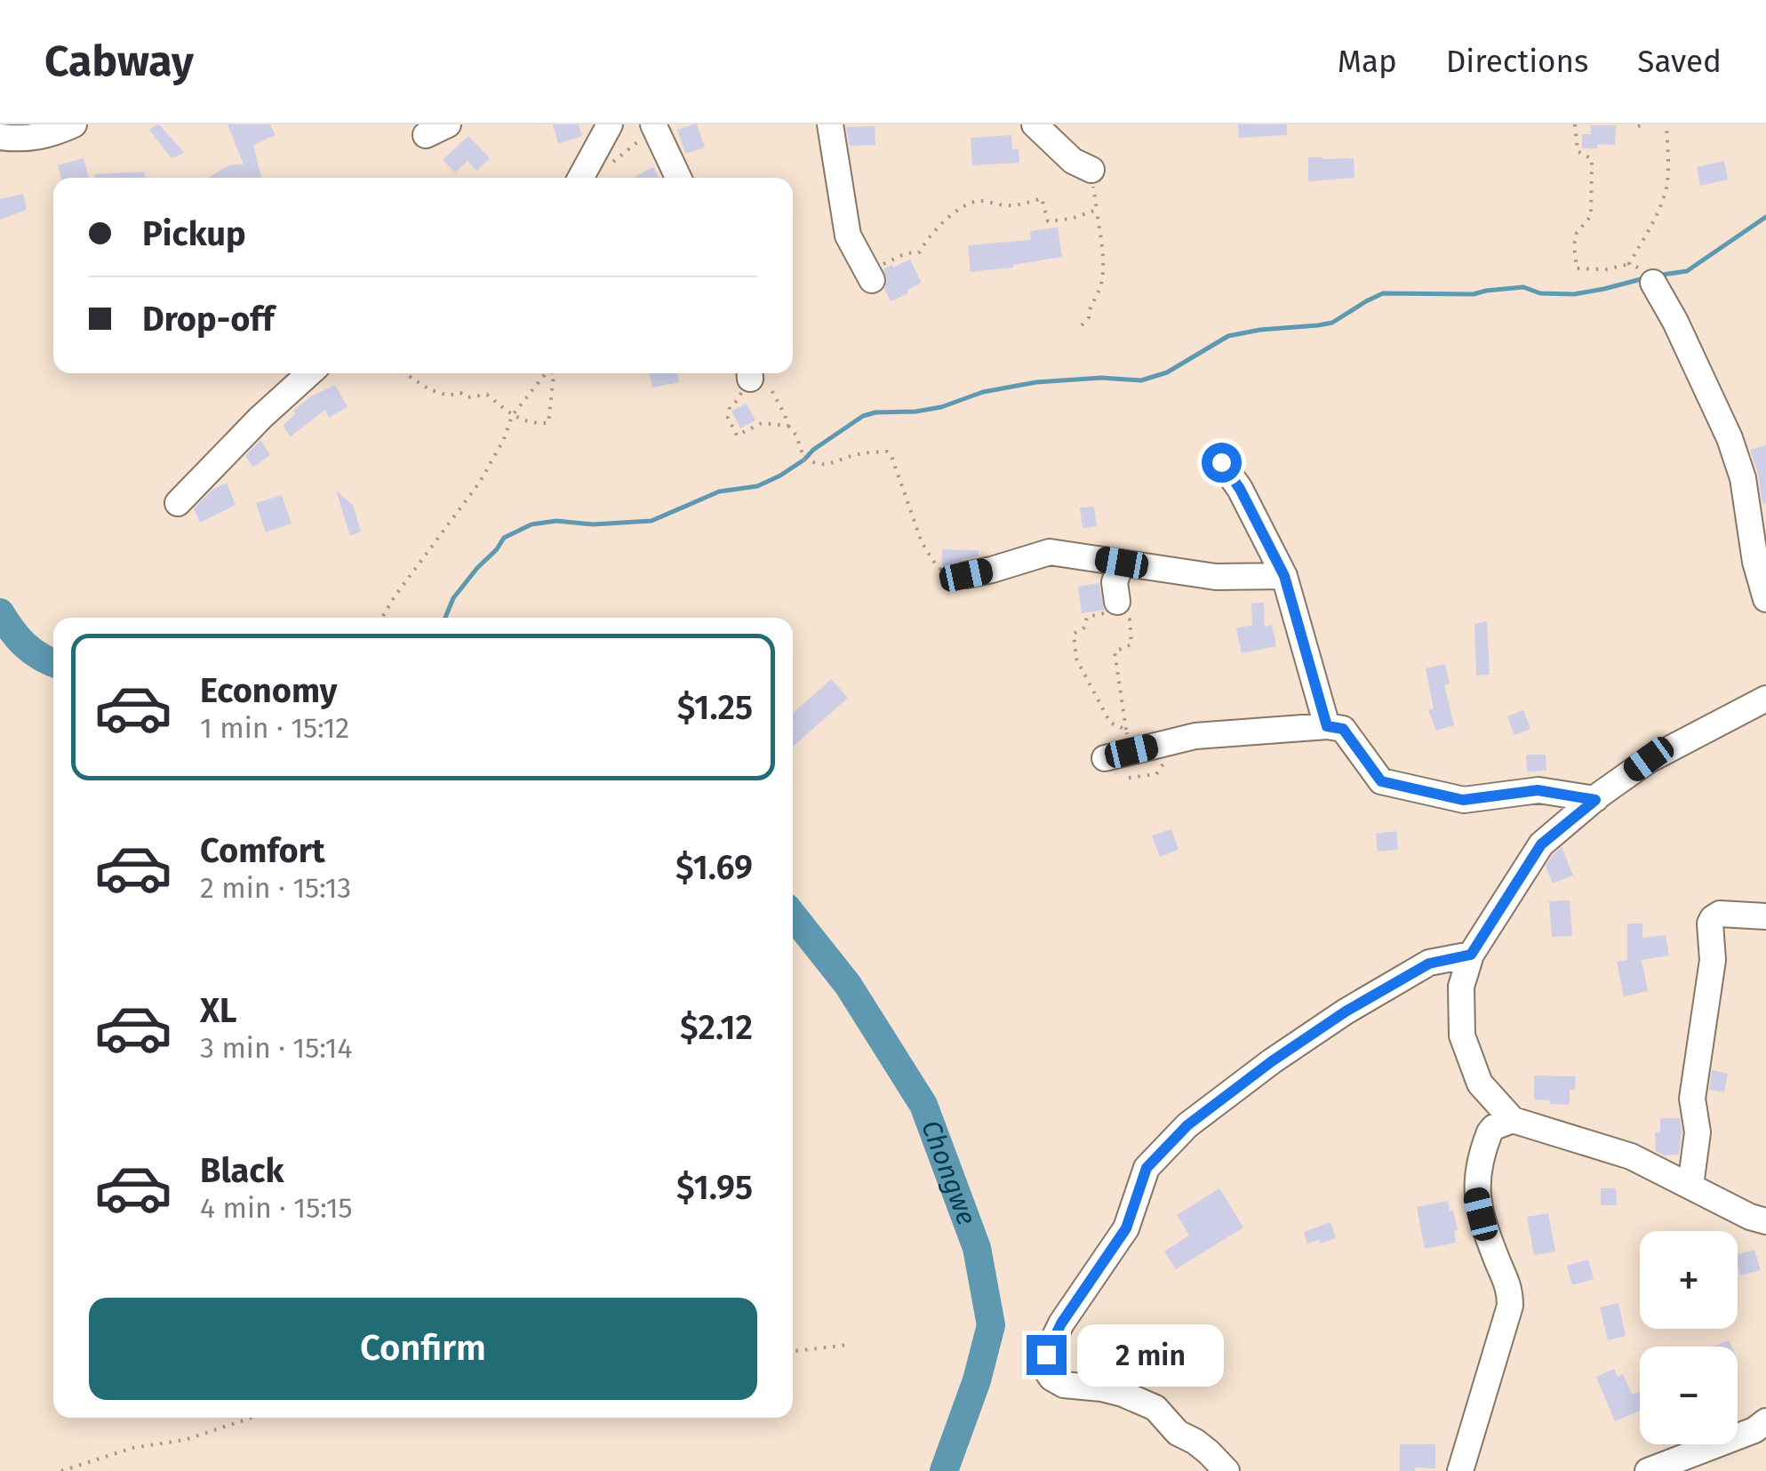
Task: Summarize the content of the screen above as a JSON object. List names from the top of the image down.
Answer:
{
  "water": ["Chongwe"],
  "page": {
    "header": "Cabway",
    "nav": ["Map", "Directions", "Saved"],
    "banner": ["Pickup", "Drop-off"],
    "list": [
      {
        "name": "Economy",
        "note": "1 min · 15:12",
        "value": "$1.25"
      },
      {
        "name": "Comfort",
        "note": "2 min · 15:13",
        "value": "$1.69"
      },
      {
        "name": "XL",
        "note": "3 min · 15:14",
        "value": "$2.12"
      },
      {
        "name": "Black",
        "note": "4 min · 15:15",
        "value": "$1.95"
      }
    ],
    "map_buttons": ["+", "−"],
    "buttons": "Confirm",
    "bubble": "2 min"
  }
}
